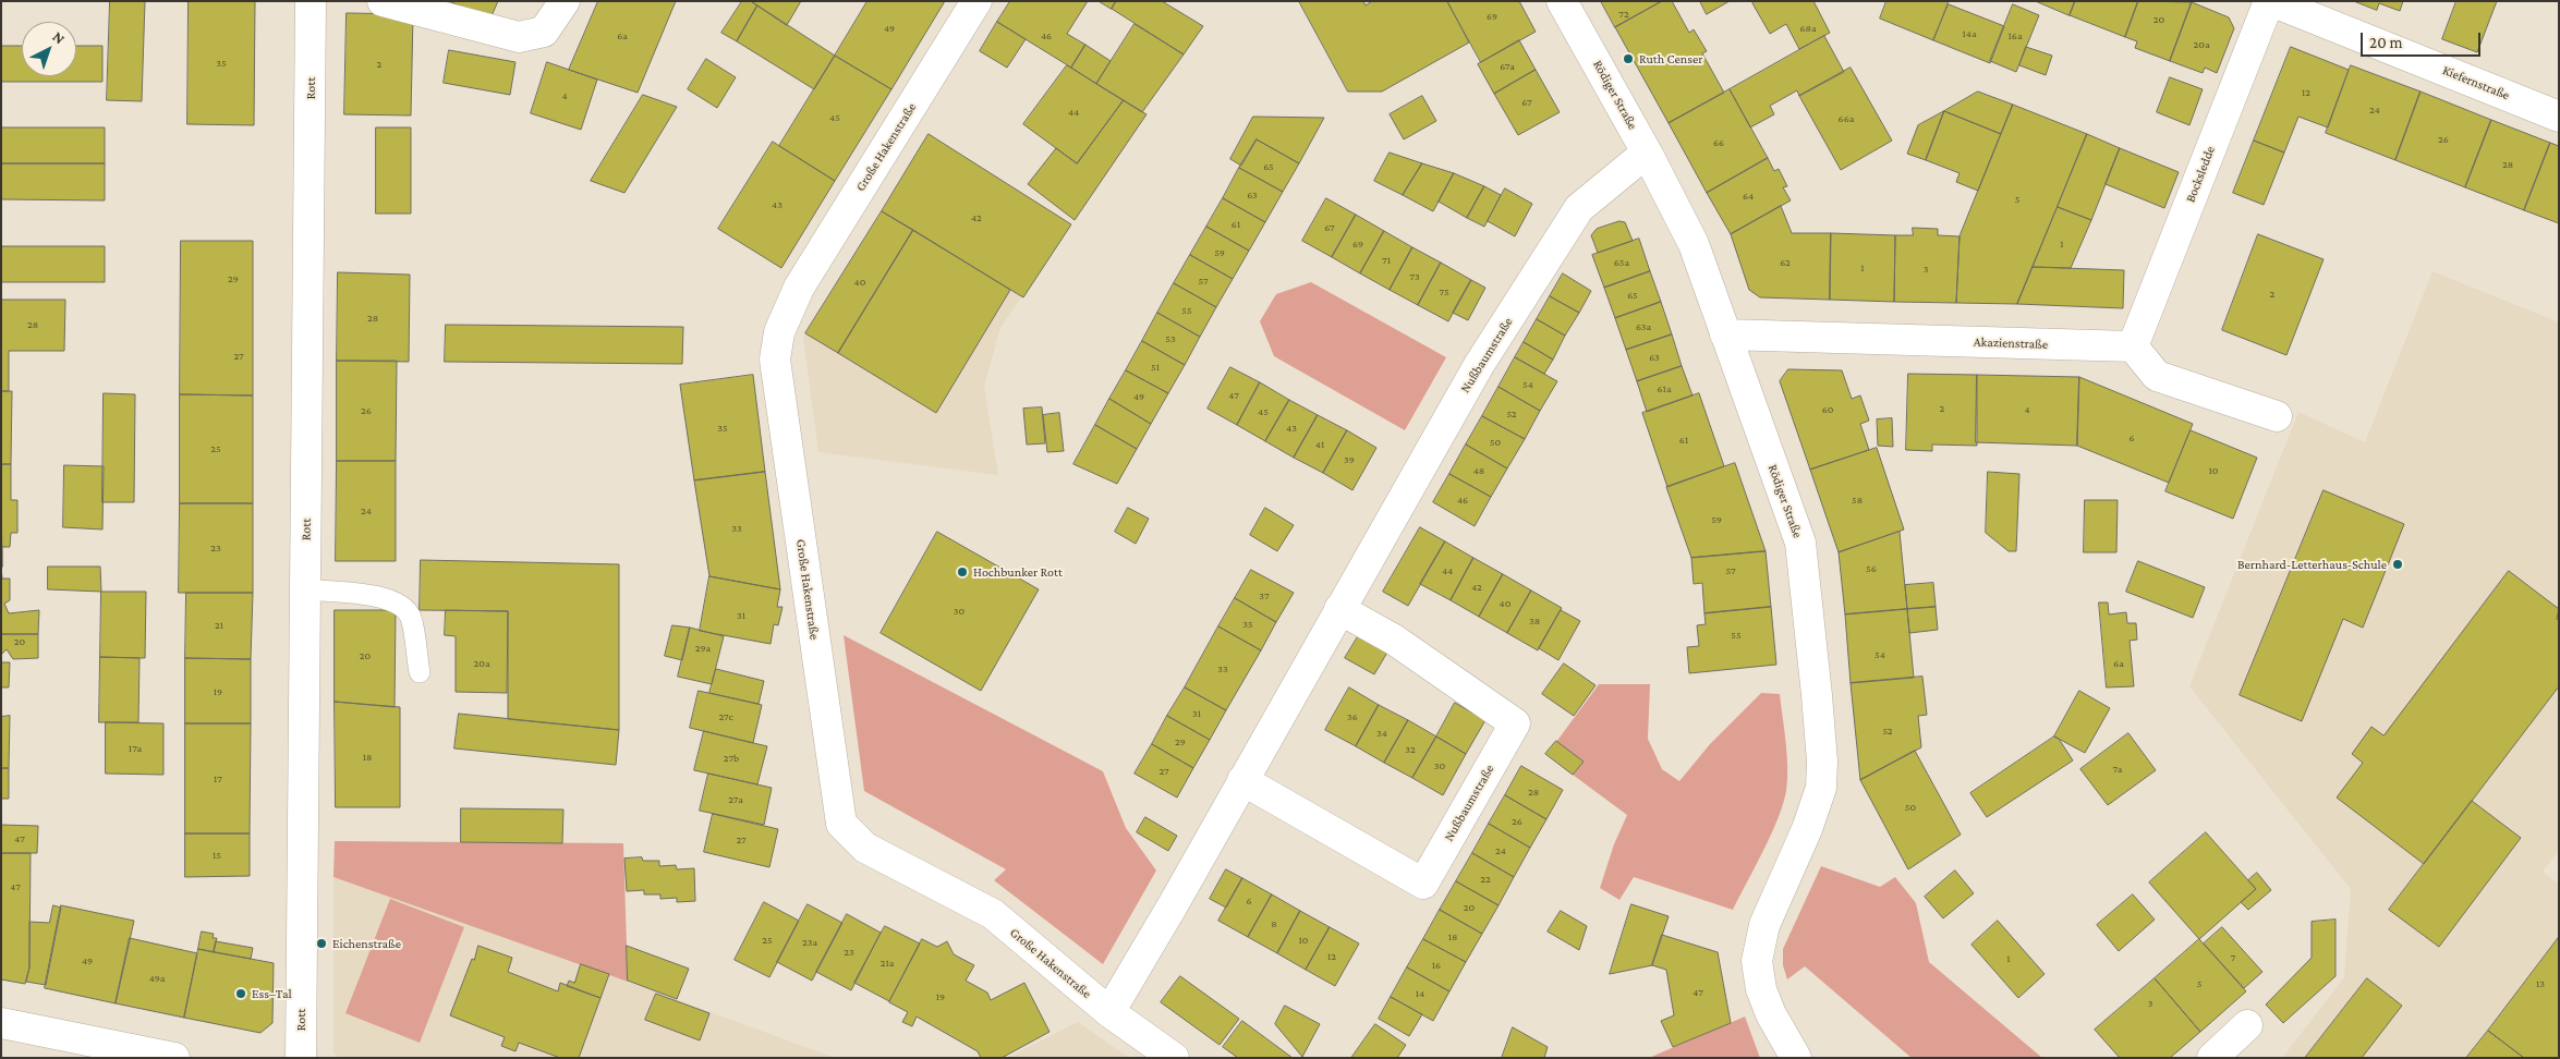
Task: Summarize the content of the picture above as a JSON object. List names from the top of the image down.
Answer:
{
  "streets": {
    "street": [
      "Kiefernstraße",
      "Rott",
      "Rödiger Straße",
      "Große Hakenstraße",
      "Bocksledde",
      "Akazienstraße",
      "Nußbaumstraße"
    ]
  },
  "crossings": [
    ["Kiefernstraße", "Bocksledde"],
    ["Rödiger Straße", "Akazienstraße"],
    ["Rödiger Straße", "Nußbaumstraße"],
    ["Große Hakenstraße", "Nußbaumstraße"],
    ["Bocksledde", "Akazienstraße"]
  ],
  "places": [
    "Ruth Censer",
    "Bernhard-Letterhaus-Schule",
    "Hochbunker Rott",
    "Eichenstraße",
    "Ess–Tal"
  ],
  "house_numbers": [
    "72",
    "69",
    "20",
    "49",
    "68a",
    "14a",
    "6a",
    "46",
    "16a",
    "20a",
    "35",
    "2",
    "67a",
    "12",
    "4",
    "67",
    "24",
    "44",
    "45",
    "66a",
    "26",
    "66",
    "28",
    "65",
    "63",
    "64",
    "5",
    "43",
    "42",
    "61",
    "67",
    "69",
    "1",
    "59",
    "71",
    "65a",
    "62",
    "1",
    "3",
    "73",
    "29",
    "57",
    "40",
    "75",
    "2",
    "65",
    "55",
    "28",
    "28",
    "63a",
    "53",
    "27",
    "63",
    "51",
    "54",
    "61a",
    "47",
    "49",
    "2",
    "60",
    "4",
    "26",
    "45",
    "52",
    "35",
    "43",
    "6",
    "61",
    "50",
    "41",
    "25",
    "39",
    "48",
    "10",
    "46",
    "58",
    "24",
    "59",
    "33",
    "23",
    "56",
    "44",
    "57",
    "42",
    "37",
    "40",
    "30",
    "31",
    "38",
    "35",
    "21",
    "55",
    "20",
    "29a",
    "54",
    "20",
    "20a",
    "6a",
    "33",
    "19",
    "31",
    "27c",
    "36",
    "52",
    "34",
    "29",
    "17a",
    "32",
    "18",
    "27b",
    "30",
    "7a",
    "27",
    "17",
    "28",
    "27a",
    "50",
    "26",
    "47",
    "27",
    "24",
    "15",
    "22",
    "47",
    "6",
    "20",
    "8",
    "18",
    "25",
    "10",
    "23a",
    "23",
    "12",
    "7",
    "1",
    "49",
    "21a",
    "16",
    "49a",
    "5",
    "13",
    "47",
    "14",
    "19",
    "3"
  ],
  "scale_bar": "20 m",
  "north": "top right"
}
